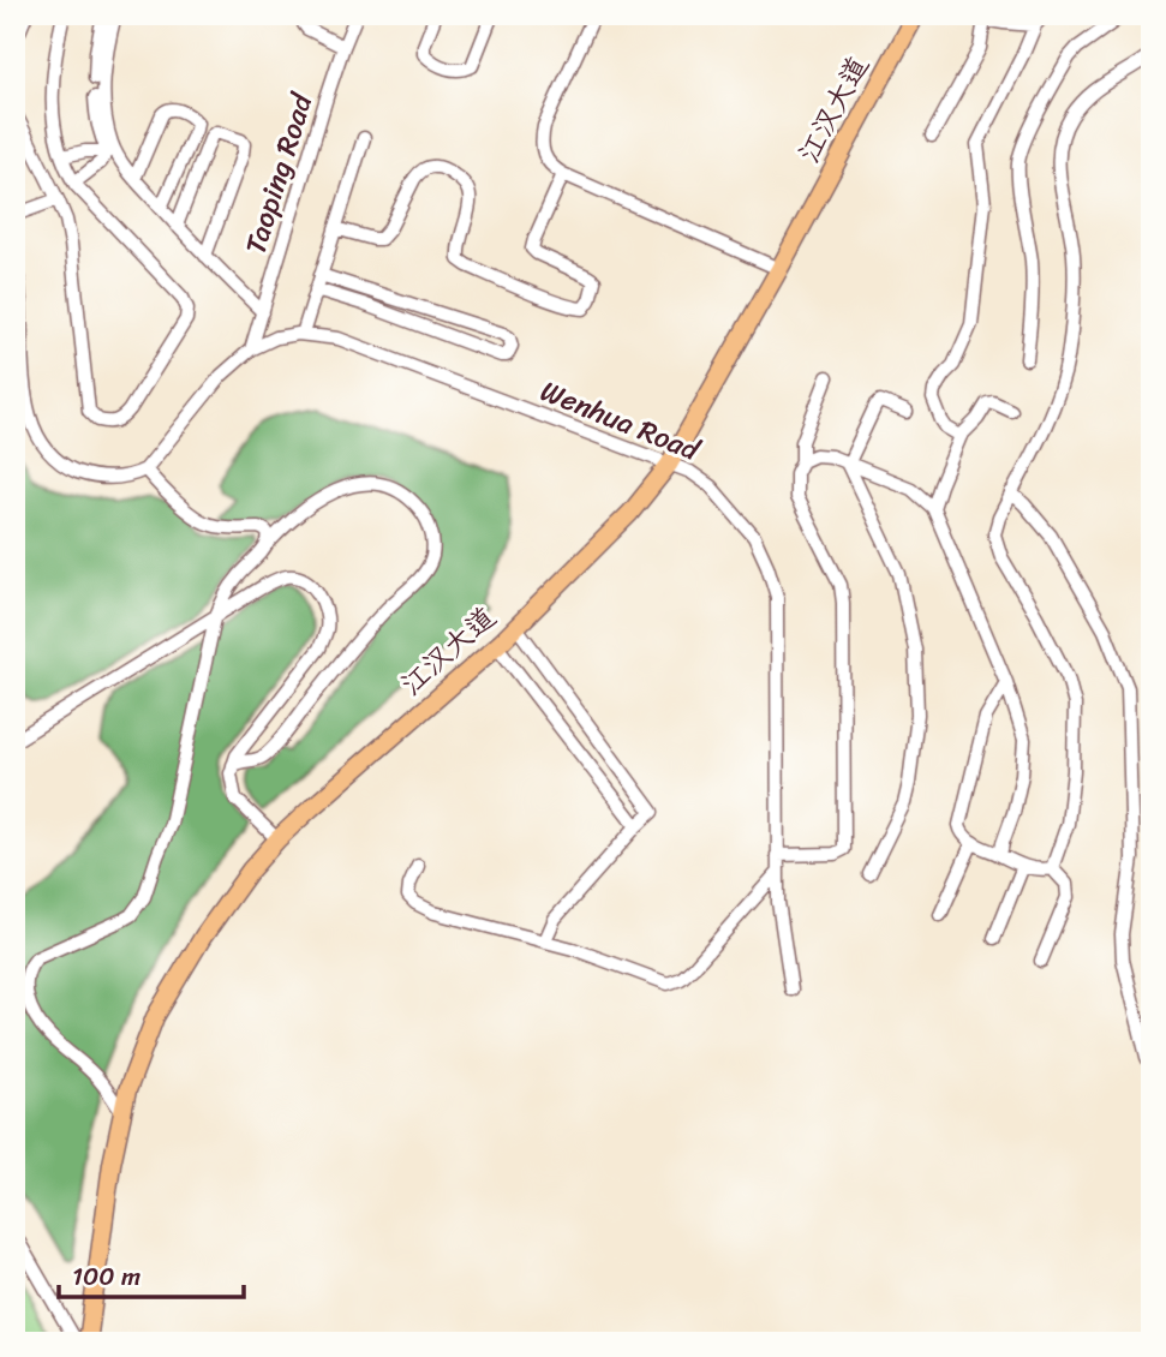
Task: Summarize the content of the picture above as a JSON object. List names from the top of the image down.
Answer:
{
  "streets": {
    "main road": ["江汉大道"],
    "street": ["Taoping Road", "Wenhua Road"]
  },
  "crossings": [
    ["江汉大道", "Wenhua Road"],
    ["Taoping Road", "Wenhua Road"]
  ],
  "scale_bar": "100 m"
}
